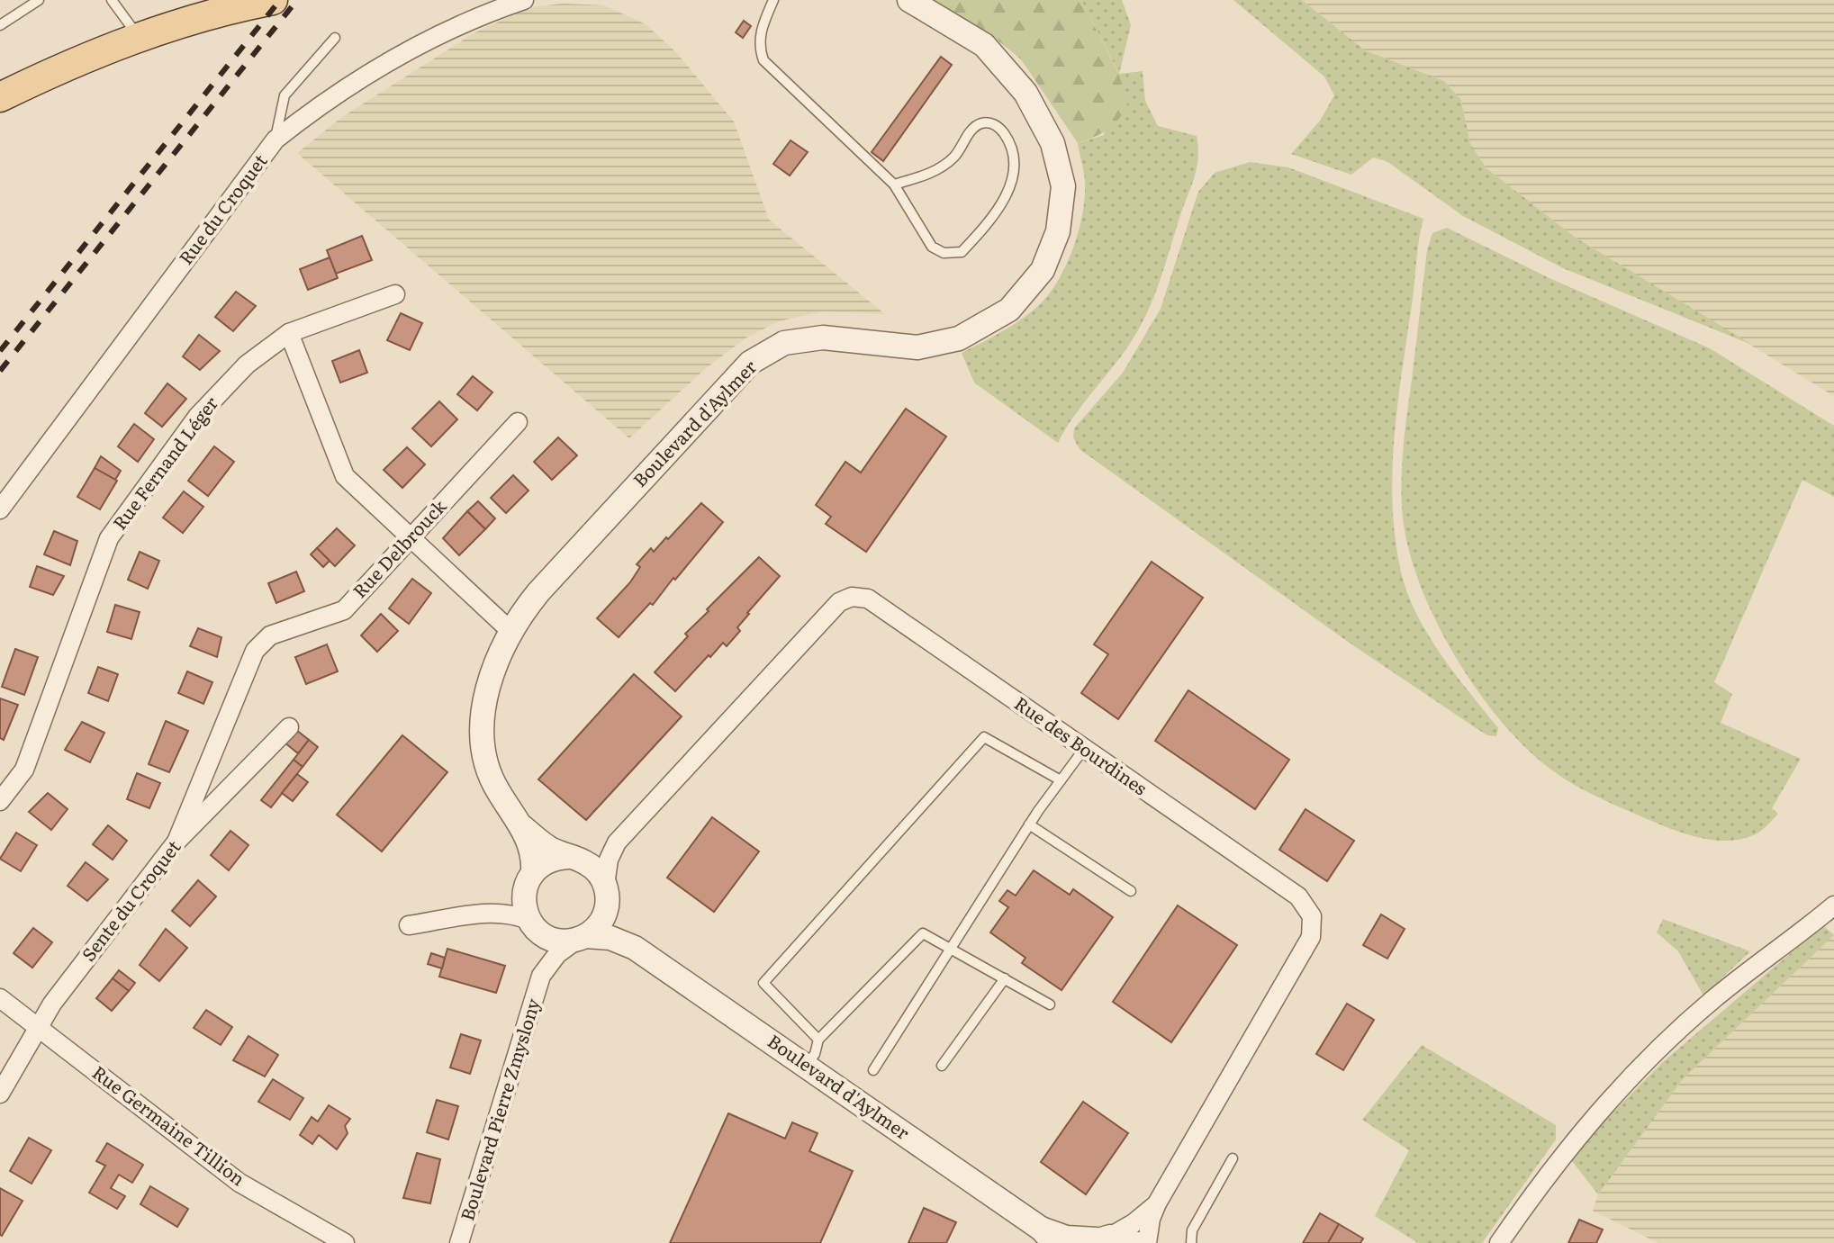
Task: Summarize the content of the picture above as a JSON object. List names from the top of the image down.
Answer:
{
  "streets": {
    "street": [
      "Rue du Croquet",
      "Boulevard d'Aylmer",
      "Rue Fernand Léger",
      "Rue Delbrouck",
      "Rue des Bourdines",
      "Sente du Croquet",
      "Boulevard Pierre Zmyslony",
      "Rue Germaine Tillion"
    ]
  },
  "crossings": [
    ["Boulevard d'Aylmer", "Rue des Bourdines"],
    ["Boulevard d'Aylmer", "Boulevard Pierre Zmyslony"],
    ["Rue Delbrouck", "Sente du Croquet"],
    ["Rue des Bourdines", "Boulevard Pierre Zmyslony"],
    ["Sente du Croquet", "Rue Germaine Tillion"]
  ]
}
